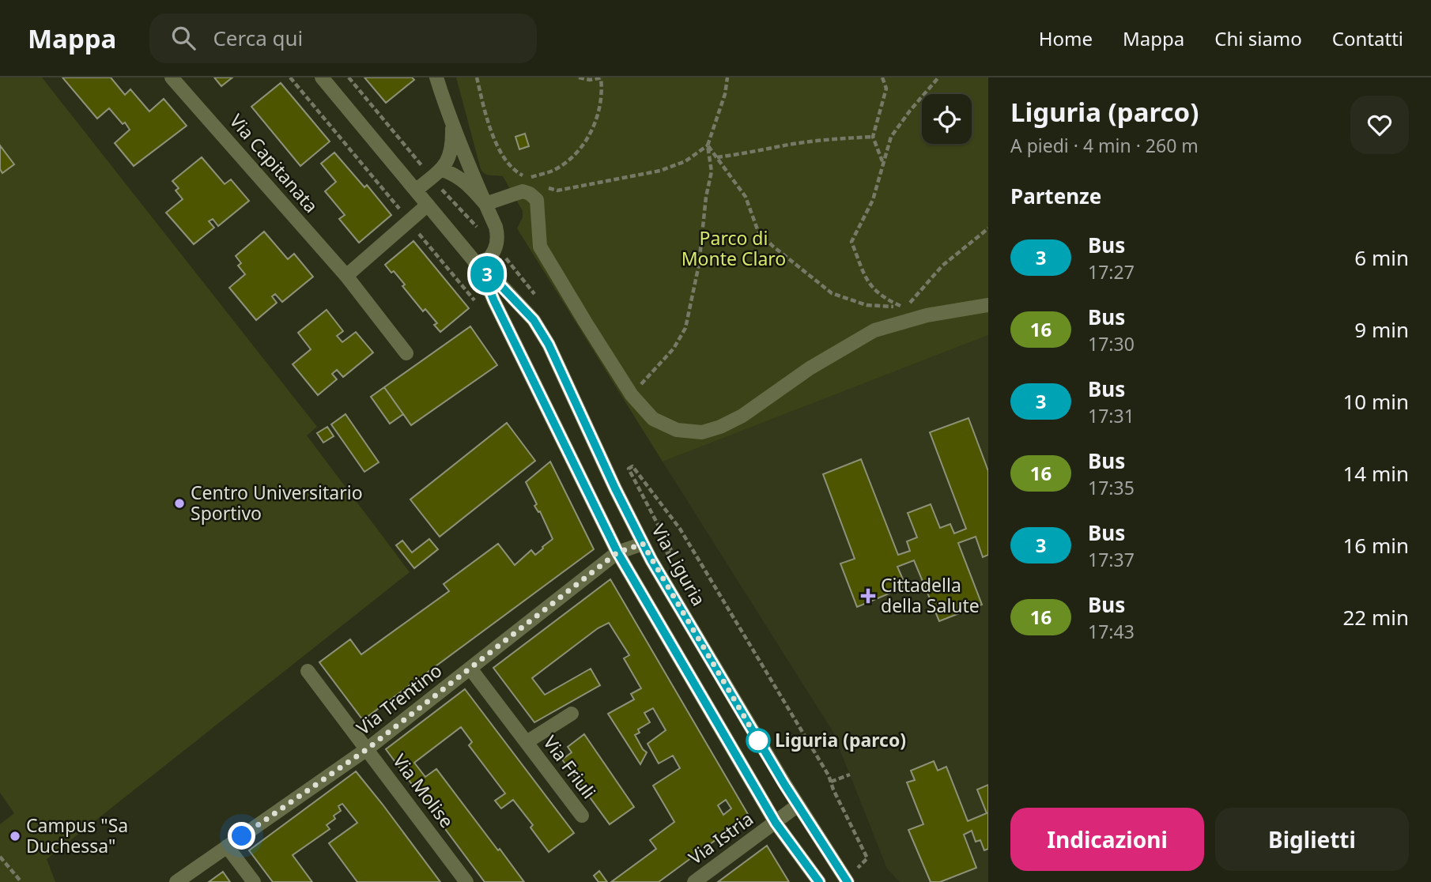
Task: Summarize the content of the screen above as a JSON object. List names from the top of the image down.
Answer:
{
  "streets": {
    "street": [
      "Via Capitanata",
      "Via Liguria",
      "Via Trentino",
      "Via Friuli",
      "Via Molise",
      "Via Istria"
    ]
  },
  "crossings": [
    ["Via Liguria", "Via Trentino"],
    ["Via Liguria", "Via Istria"],
    ["Via Trentino", "Via Friuli"],
    ["Via Trentino", "Via Molise"]
  ],
  "parks": ["Parco di Monte Claro"],
  "places": {
    "other": ["Centro Universitario Sportivo", "Liguria (parco)", "Campus \"Sa Duchessa\""],
    "health": ["Cittadella della Salute"]
  },
  "lines": ["bus line 3"],
  "page": {
    "header": "Mappa",
    "search": "Cerca qui",
    "nav": [
      "Home",
      "Mappa",
      "Chi siamo",
      "Contatti"
    ],
    "on_map": "3",
    "heading": [
      ["Liguria (parco)", "A piedi · 4 min · 260 m"],
      "Partenze"
    ],
    "list": [
      {
        "mark": "3",
        "name": "Bus",
        "note": "17:27",
        "value": "6 min"
      },
      {
        "mark": "16",
        "name": "Bus",
        "note": "17:30",
        "value": "9 min"
      },
      {
        "mark": "3",
        "name": "Bus",
        "note": "17:31",
        "value": "10 min"
      },
      {
        "mark": "16",
        "name": "Bus",
        "note": "17:35",
        "value": "14 min"
      },
      {
        "mark": "3",
        "name": "Bus",
        "note": "17:37",
        "value": "16 min"
      },
      {
        "mark": "16",
        "name": "Bus",
        "note": "17:43",
        "value": "22 min"
      }
    ],
    "buttons": ["Indicazioni", "Biglietti"]
  }
}
